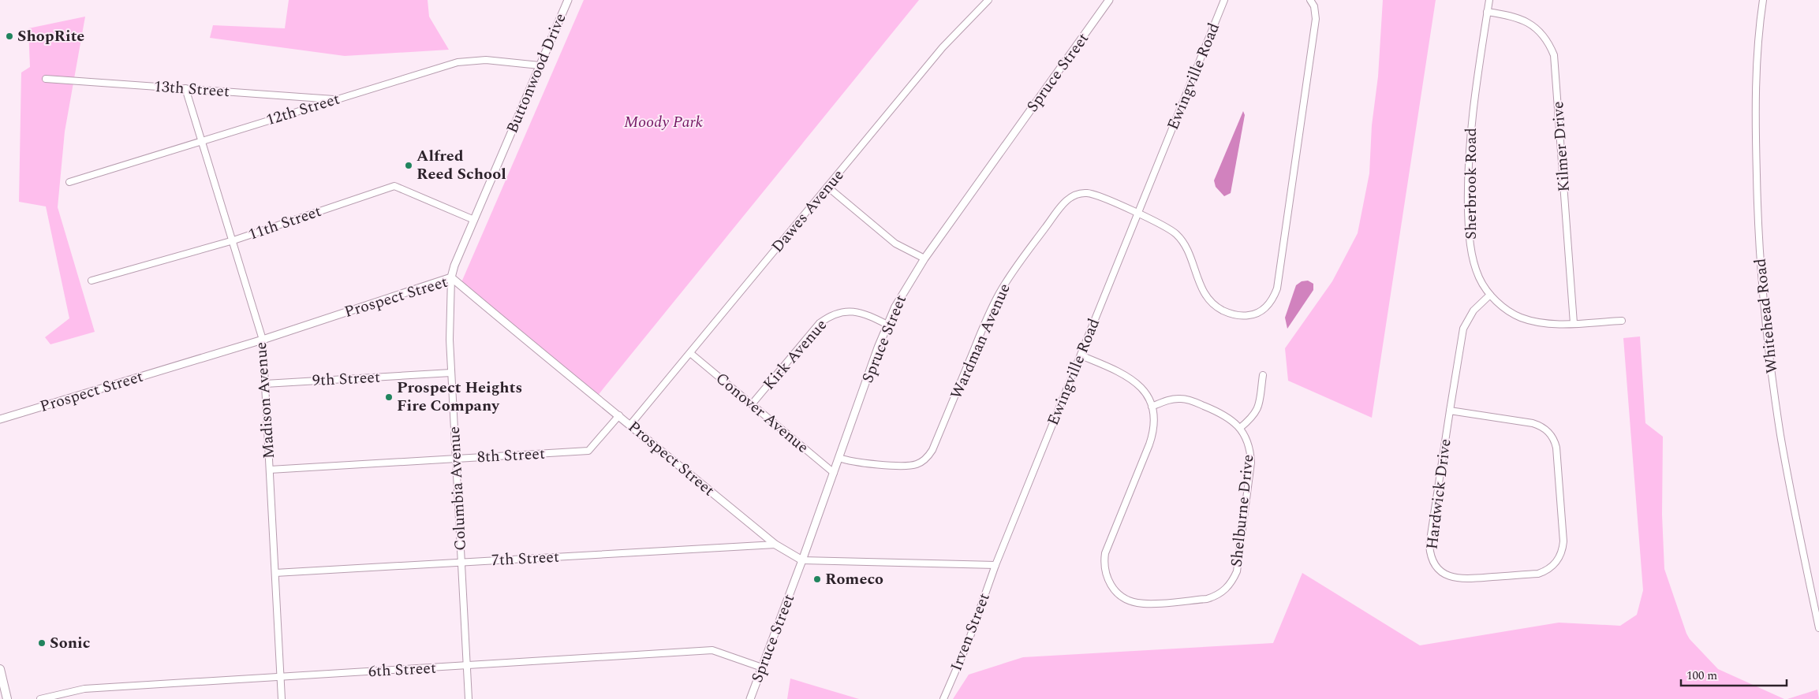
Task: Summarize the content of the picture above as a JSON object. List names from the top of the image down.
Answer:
{
  "streets": {
    "street": [
      "Spruce Street",
      "Buttonwood Drive",
      "Ewingville Road",
      "13th Street",
      "12th Street",
      "Kilmer Drive",
      "Sherbrook Road",
      "Dawes Avenue",
      "11th Street",
      "Prospect Street",
      "Whitehead Road",
      "Wardman Avenue",
      "Kirk Avenue",
      "9th Street",
      "Madison Avenue",
      "Conover Avenue",
      "8th Street",
      "Columbia Avenue",
      "Hardwick Drive",
      "Shelburne Drive",
      "7th Street",
      "Irven Street",
      "6th Street"
    ]
  },
  "crossings": [
    ["Spruce Street", "Prospect Street"],
    ["Spruce Street", "Wardman Avenue"],
    ["Spruce Street", "Kirk Avenue"],
    ["Spruce Street", "Conover Avenue"],
    ["Spruce Street", "6th Street"],
    ["Buttonwood Drive", "12th Street"],
    ["Buttonwood Drive", "11th Street"],
    ["Buttonwood Drive", "Prospect Street"],
    ["Buttonwood Drive", "Columbia Avenue"],
    ["Ewingville Road", "Wardman Avenue"],
    ["Ewingville Road", "Shelburne Drive"],
    ["Ewingville Road", "Irven Street"],
    ["13th Street", "12th Street"],
    ["13th Street", "Madison Avenue"],
    ["12th Street", "Madison Avenue"],
    ["Kilmer Drive", "Sherbrook Road"],
    ["Sherbrook Road", "Hardwick Drive"],
    ["Dawes Avenue", "Prospect Street"],
    ["Dawes Avenue", "Conover Avenue"],
    ["11th Street", "Madison Avenue"],
    ["Prospect Street", "Madison Avenue"],
    ["Prospect Street", "8th Street"],
    ["Prospect Street", "Columbia Avenue"],
    ["Prospect Street", "7th Street"],
    ["Kirk Avenue", "Conover Avenue"],
    ["9th Street", "Madison Avenue"],
    ["9th Street", "Columbia Avenue"],
    ["Madison Avenue", "8th Street"],
    ["Madison Avenue", "7th Street"],
    ["Madison Avenue", "6th Street"],
    ["8th Street", "Columbia Avenue"],
    ["Columbia Avenue", "7th Street"],
    ["Columbia Avenue", "6th Street"]
  ],
  "parks": ["Moody Park"],
  "places": [
    "ShopRite",
    "Alfred Reed School",
    "Prospect Heights Fire Company",
    "Romeco",
    "Sonic"
  ],
  "scale_bar": "100 m"
}
